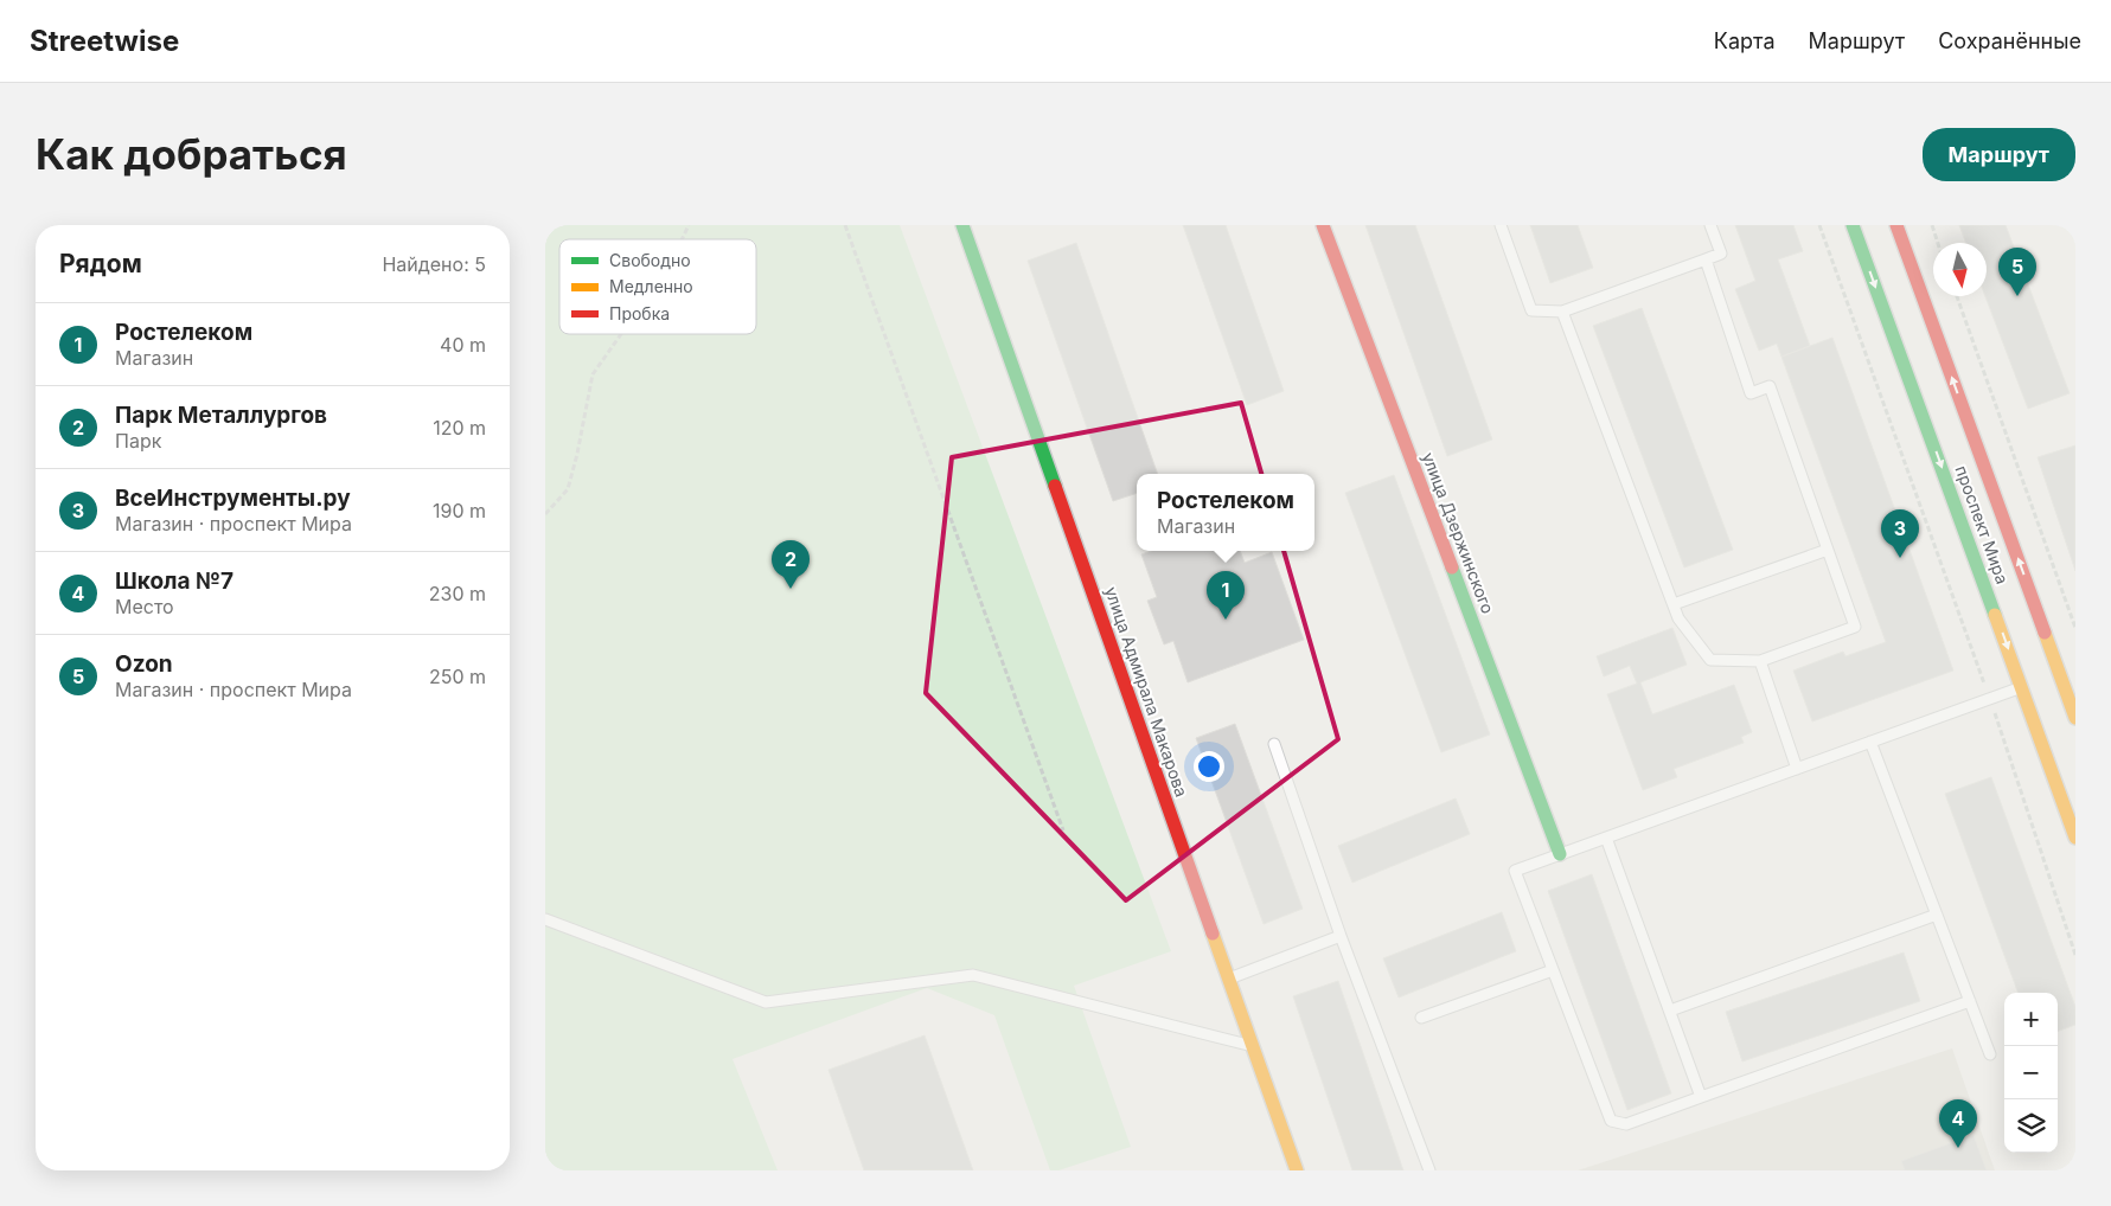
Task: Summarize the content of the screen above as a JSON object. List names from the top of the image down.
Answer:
{
  "streets": {
    "street": ["проспект Мира", "улица Дзержинского", "улица Адмирала Макарова"]
  },
  "legend": ["Свободно", "Медленно", "Пробка"],
  "north": "bottom",
  "page": {
    "header": "Streetwise",
    "nav": ["Карта", "Маршрут", "Сохранённые"],
    "buttons": "Маршрут",
    "title": "Как добраться",
    "heading": ["Рядом", "Найдено: 5"],
    "pins": [
      "5",
      "3",
      "2",
      "1",
      "4"
    ],
    "list": [
      {
        "mark": "1",
        "name": "Ростелеком",
        "note": "Магазин",
        "value": "40 m"
      },
      {
        "mark": "2",
        "name": "Парк Металлургов",
        "note": "Парк",
        "value": "120 m"
      },
      {
        "mark": "3",
        "name": "ВсеИнструменты.ру",
        "note": "Магазин · проспект Мира",
        "value": "190 m"
      },
      {
        "mark": "4",
        "name": "Школа №7",
        "note": "Место",
        "value": "230 m"
      },
      {
        "mark": "5",
        "name": "Ozon",
        "note": "Магазин · проспект Мира",
        "value": "250 m"
      }
    ],
    "popup": ["Ростелеком", "Магазин"],
    "map_buttons": ["+", "−"]
  }
}
